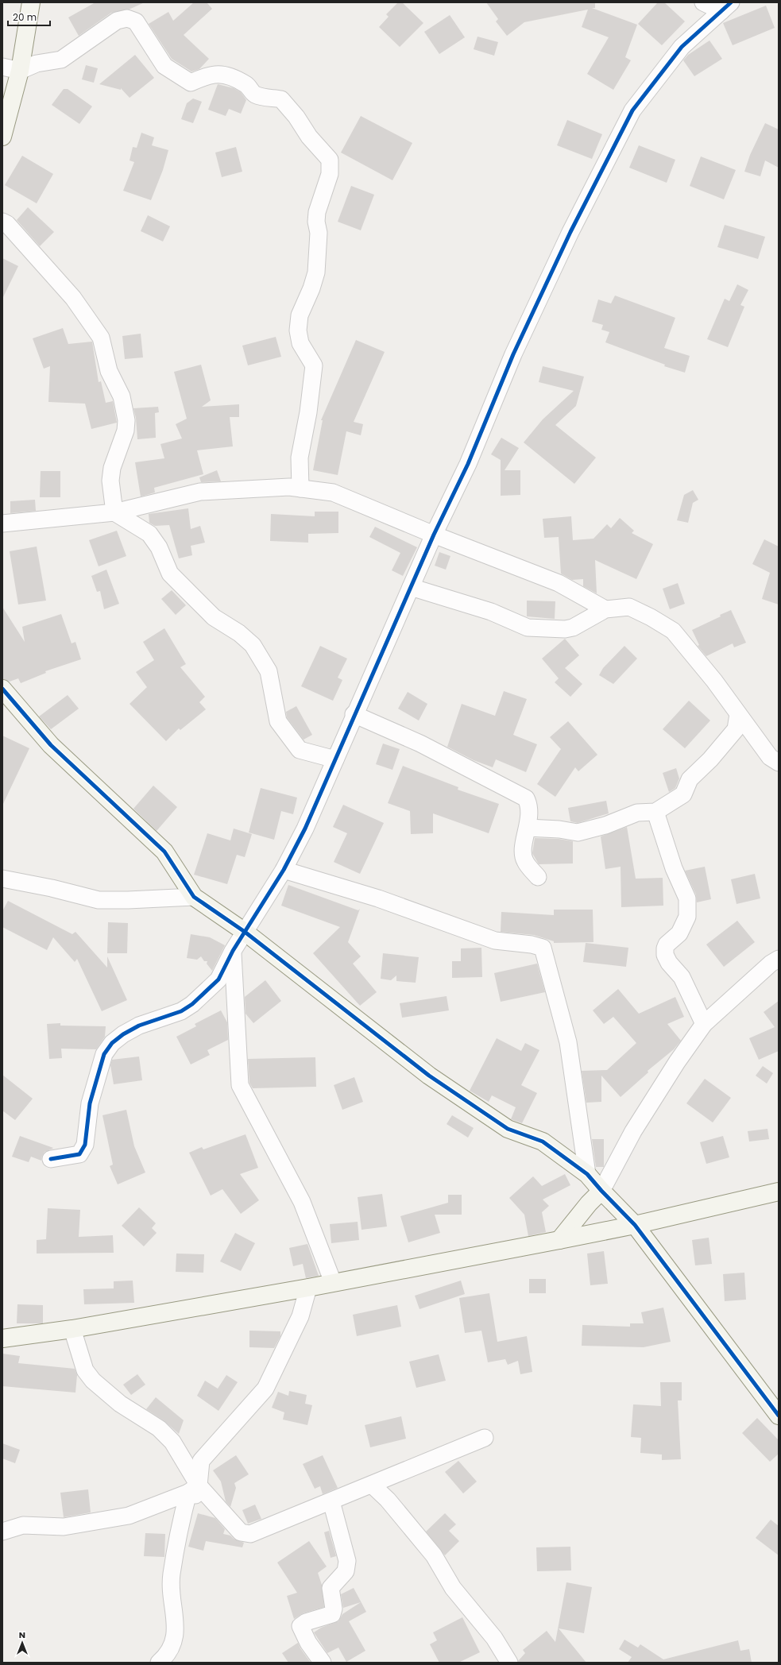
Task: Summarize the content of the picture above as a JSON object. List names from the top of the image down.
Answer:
{
  "scale_bar": "20 m",
  "north": "top"
}
